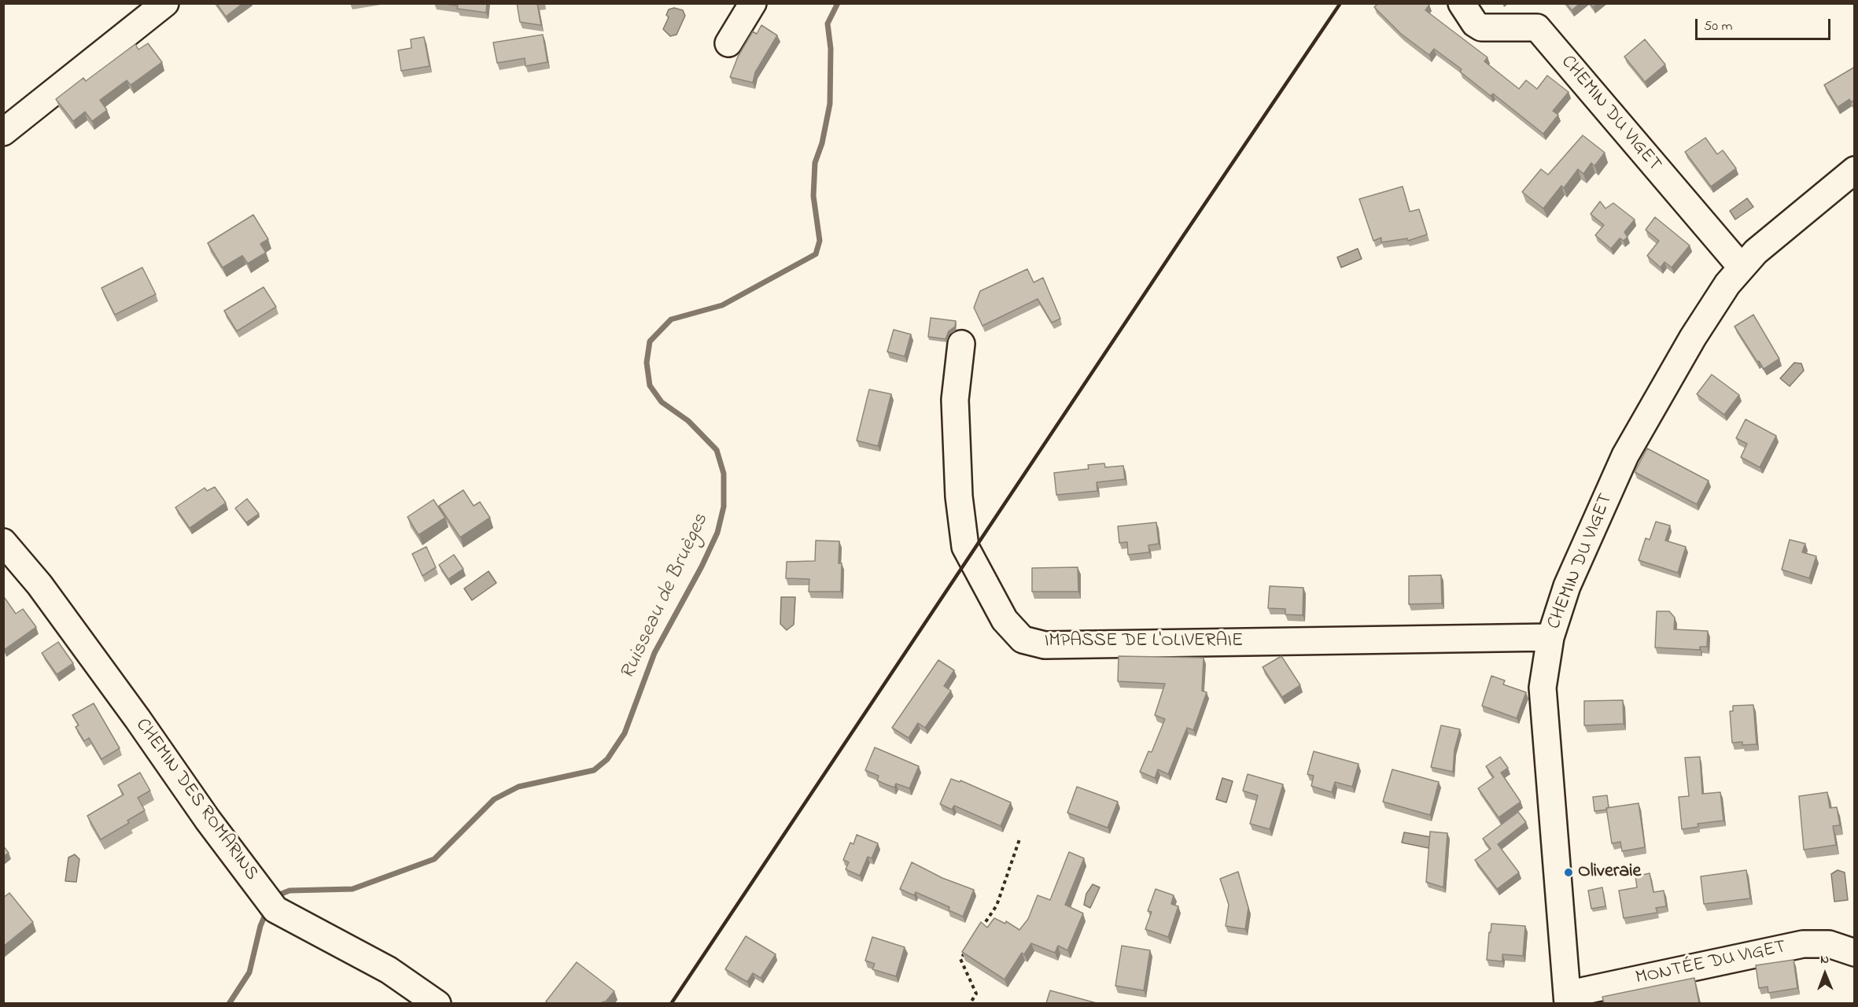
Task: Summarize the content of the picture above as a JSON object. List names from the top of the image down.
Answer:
{
  "streets": {
    "street": [
      "CHEMIN DU VIGET",
      "IMPASSE DE L'OLIVERAIE",
      "CHEMIN DES ROMARINS",
      "MONTÉE DU VIGET"
    ]
  },
  "crossings": [
    ["CHEMIN DU VIGET", "IMPASSE DE L'OLIVERAIE"],
    ["CHEMIN DU VIGET", "MONTÉE DU VIGET"]
  ],
  "water": ["Ruisseau de Bruèges"],
  "places": ["Oliveraie"],
  "scale_bar": "50 m",
  "north": "top"
}
